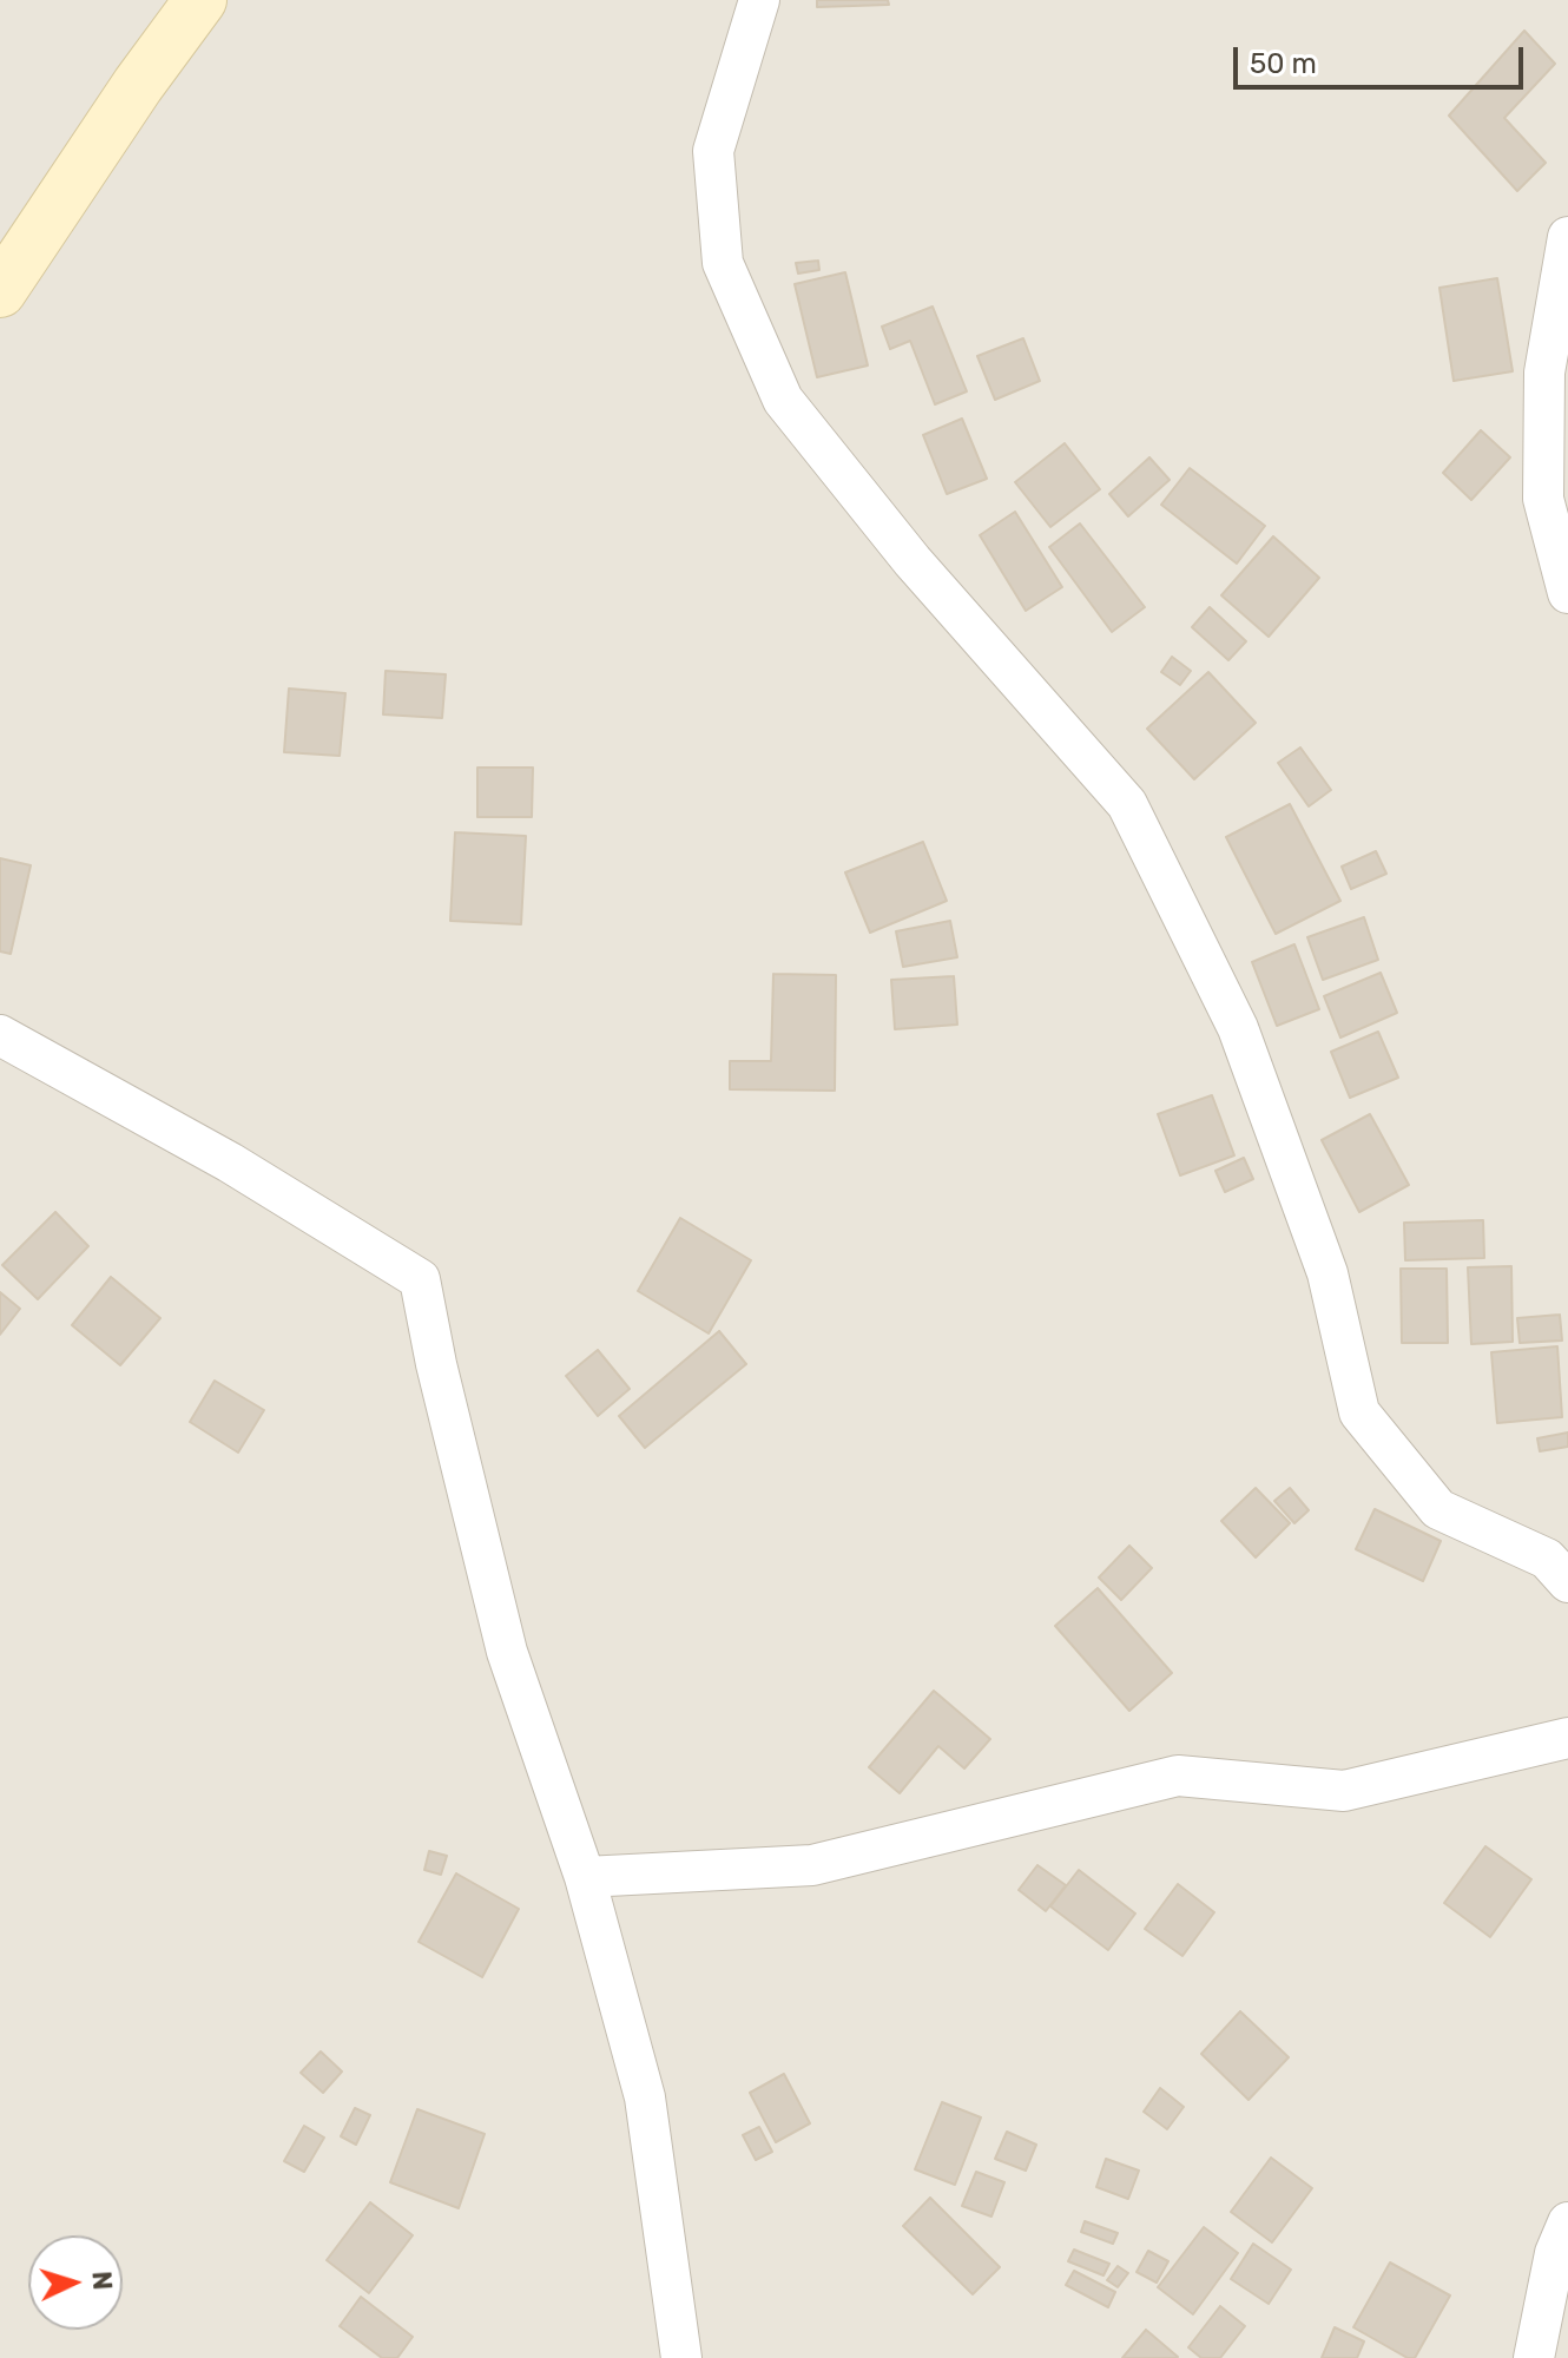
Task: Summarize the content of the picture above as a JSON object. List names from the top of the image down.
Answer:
{
  "scale_bar": "50 m",
  "north": "right"
}
